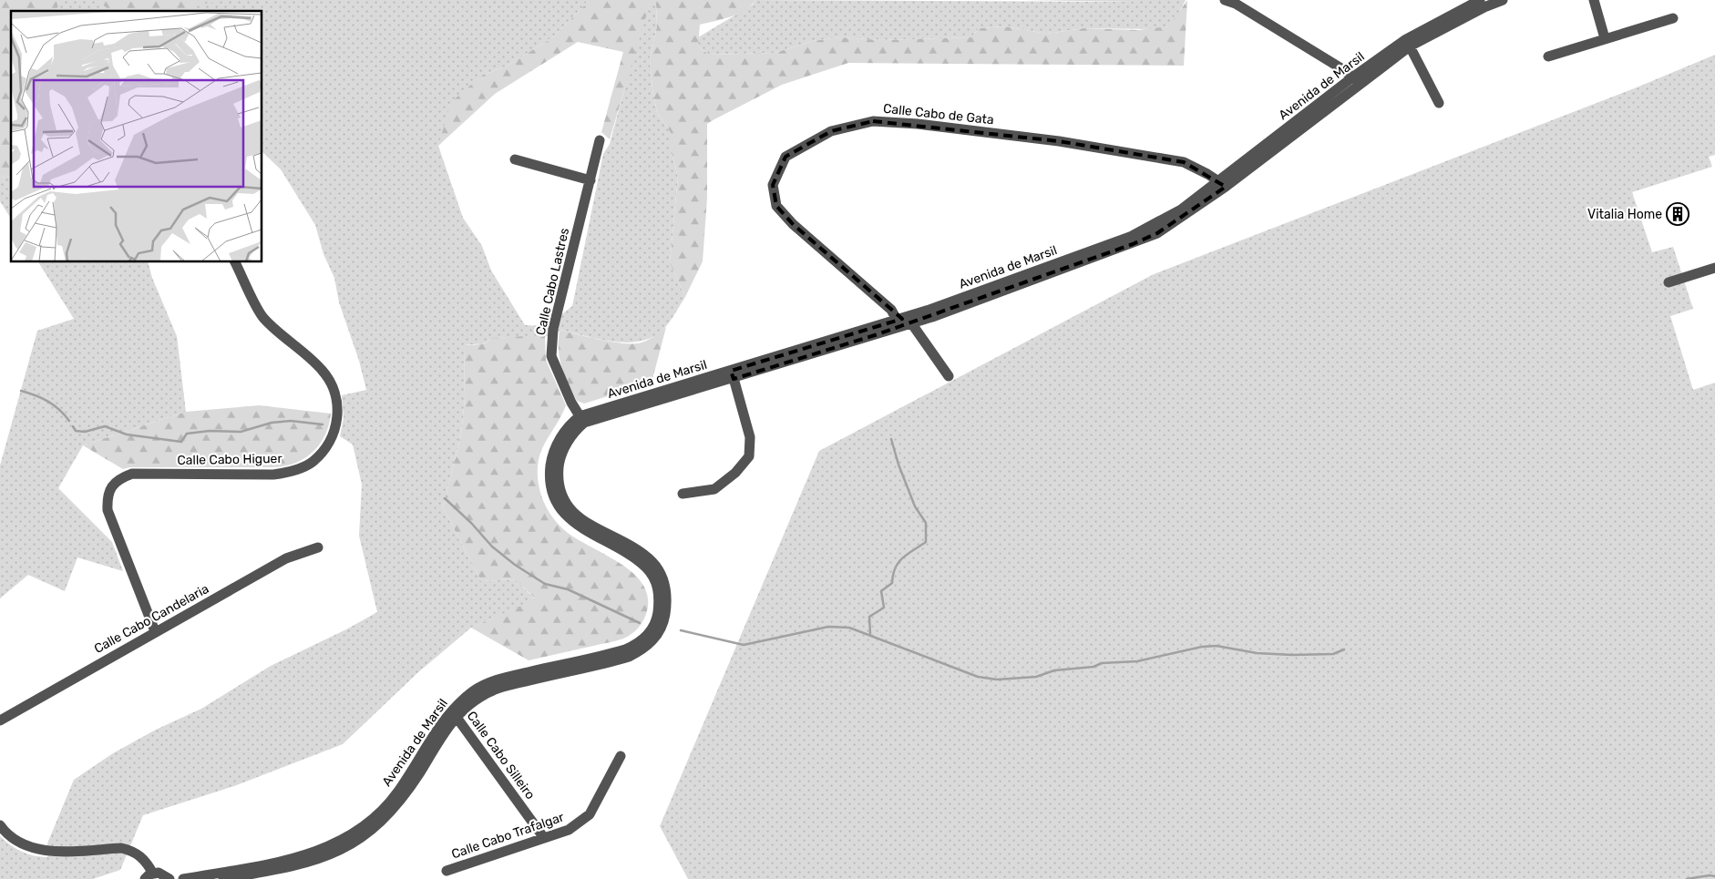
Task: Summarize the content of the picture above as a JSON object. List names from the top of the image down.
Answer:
{
  "streets": {
    "street": [
      "Avenida de Marsil",
      "Calle Cabo de Gata",
      "Calle Cabo Lastres",
      "Calle Cabo Higuer",
      "Calle Cabo Candelaria",
      "Calle Cabo Silleiro",
      "Calle Cabo Trafalgar"
    ]
  },
  "crossings": [
    ["Avenida de Marsil", "Calle Cabo de Gata"],
    ["Avenida de Marsil", "Calle Cabo Lastres"],
    ["Avenida de Marsil", "Calle Cabo Silleiro"],
    ["Calle Cabo Higuer", "Calle Cabo Candelaria"],
    ["Calle Cabo Silleiro", "Calle Cabo Trafalgar"]
  ],
  "places": {
    "building": ["Vitalia Home"]
  }
}
